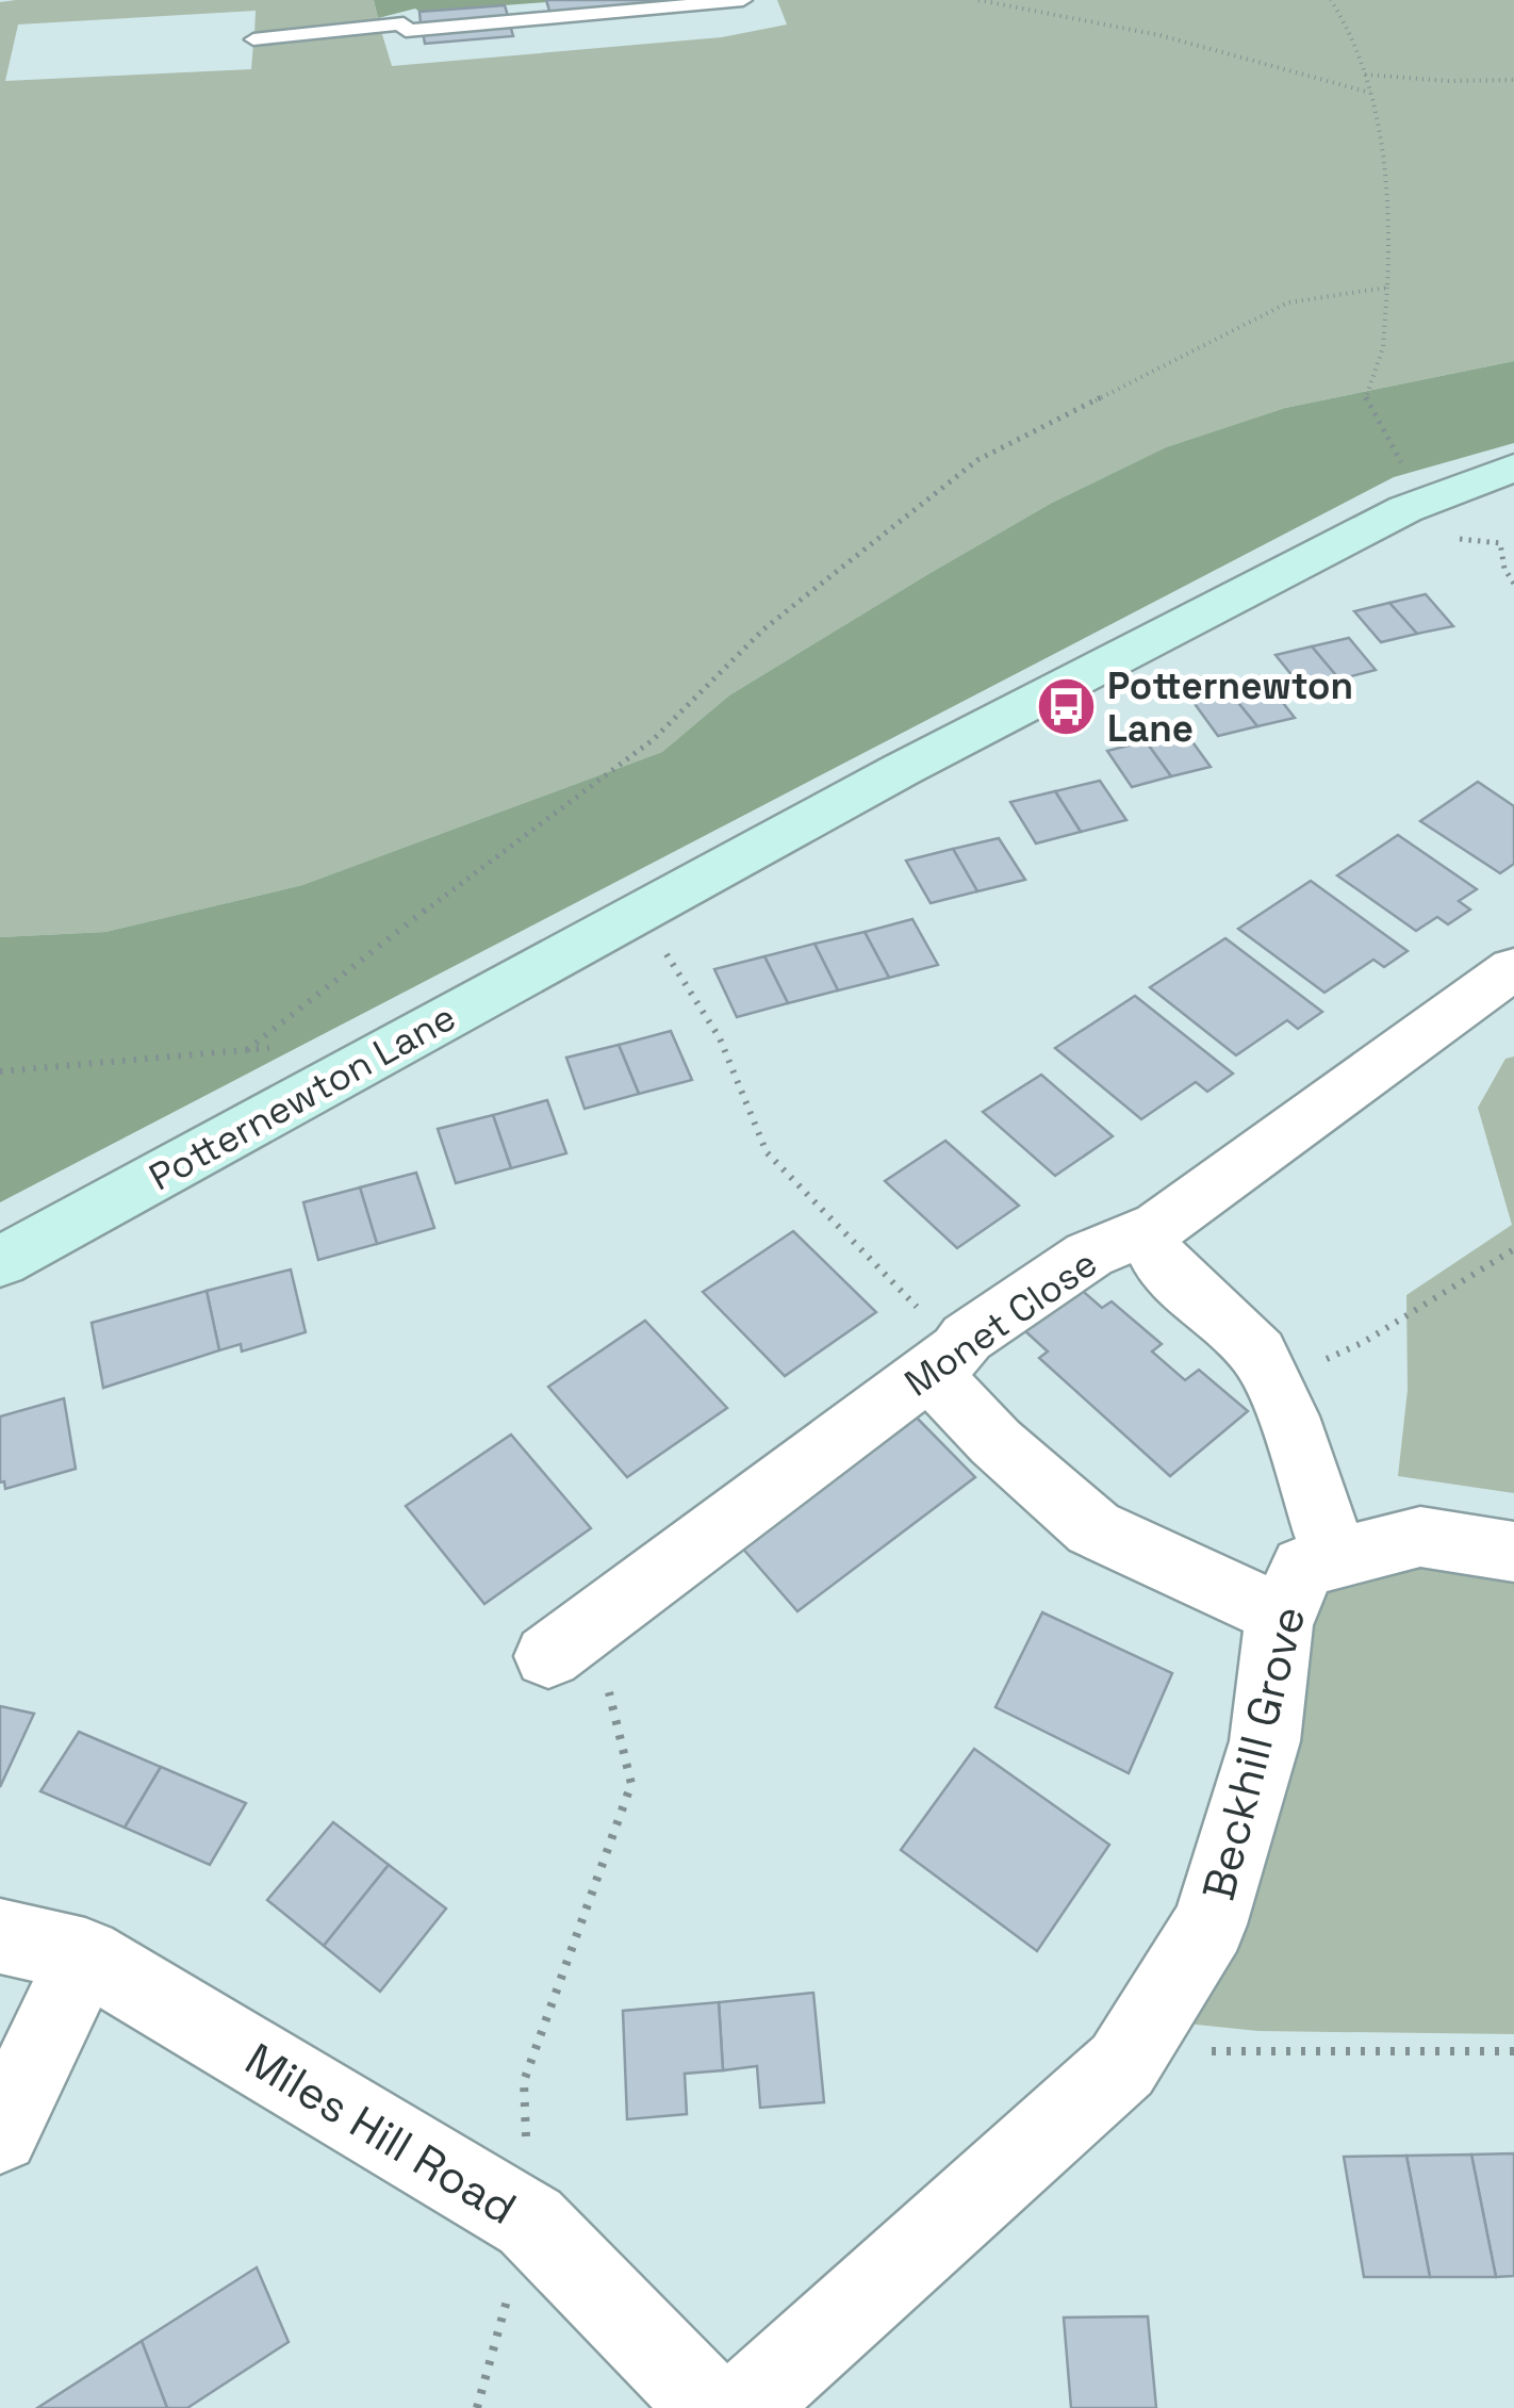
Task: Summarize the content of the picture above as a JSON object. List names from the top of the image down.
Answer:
{
  "streets": {
    "main road": ["Potternewton Lane"],
    "street": ["Monet Close", "Beckhill Grove", "Miles Hill Road"]
  },
  "places": {
    "bus stop": ["Potternewton Lane"]
  }
}
